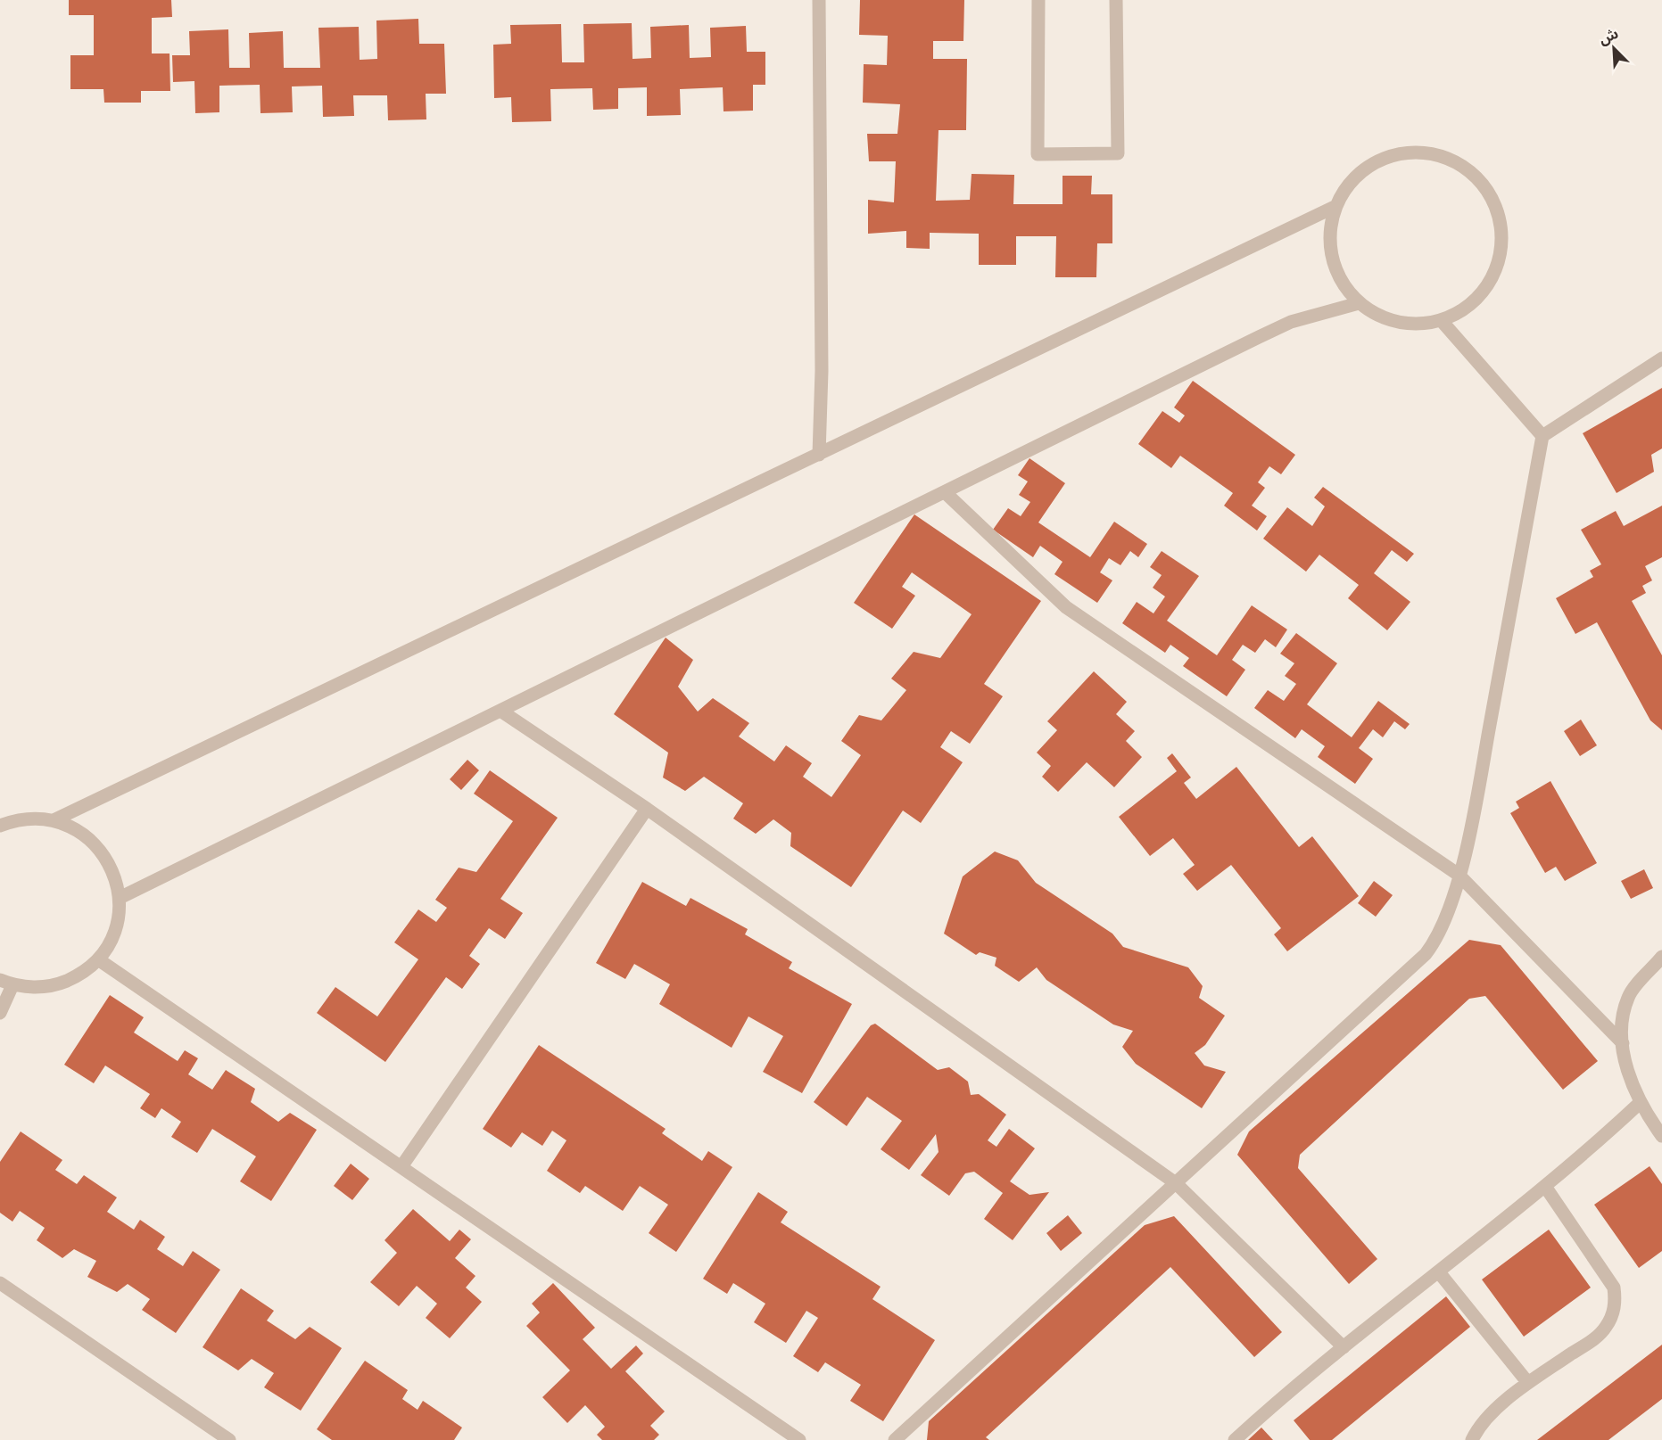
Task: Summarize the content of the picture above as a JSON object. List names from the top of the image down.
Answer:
{
  "north": "top left"
}
